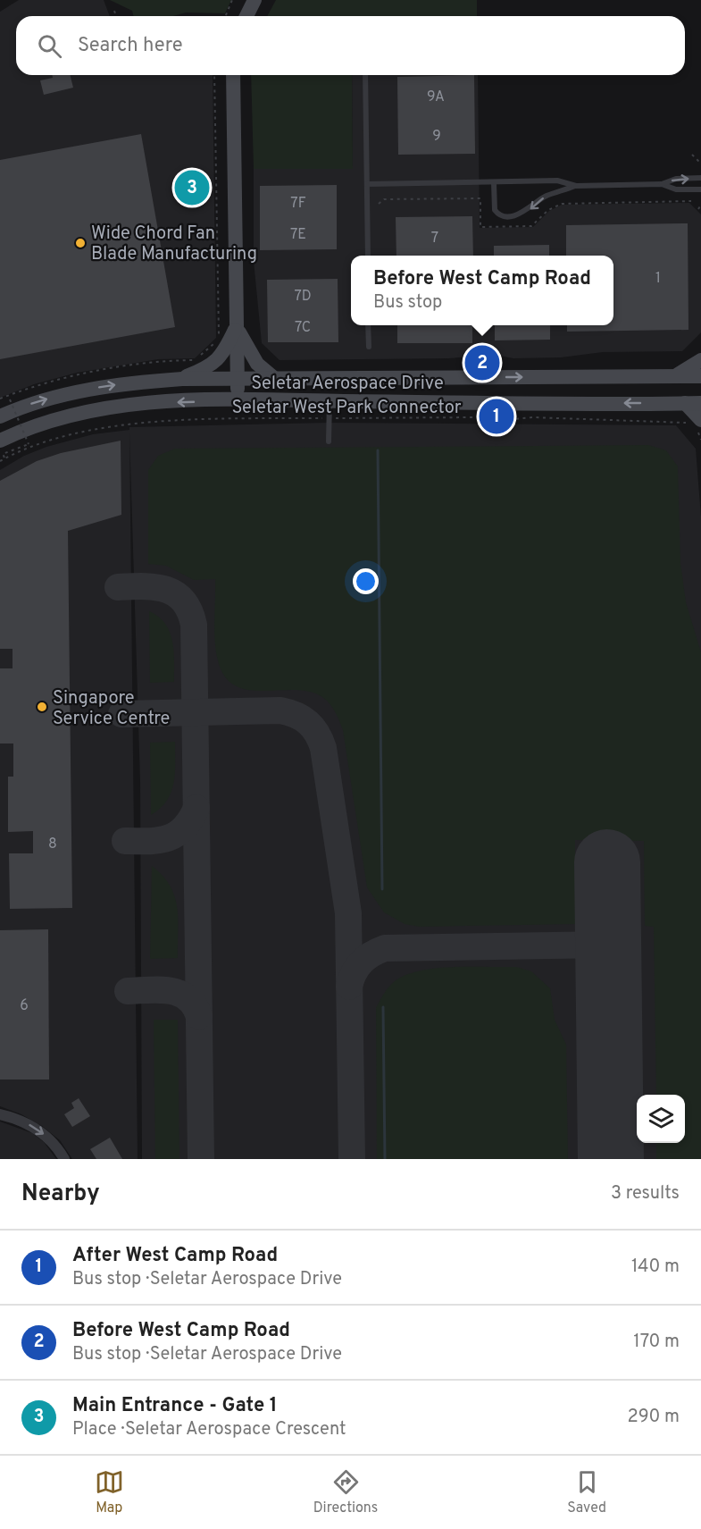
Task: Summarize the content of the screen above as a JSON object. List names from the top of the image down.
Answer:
{
  "streets": {
    "street": ["Seletar Aerospace Drive"],
    "path": ["Seletar West Park Connector"]
  },
  "places": ["Wide Chord Fan Blade Manufacturing", "Singapore Service Centre"],
  "house_numbers": [
    "9A",
    "9",
    "7F",
    "7E",
    "7",
    "1",
    "7D",
    "7C",
    "8",
    "6"
  ],
  "page": {
    "search": "Search here",
    "pins": ["3", "2", "1"],
    "popup": ["Before West Camp Road", "Bus stop"],
    "heading": ["Nearby", "3 results"],
    "list": [
      {
        "mark": "1",
        "name": "After West Camp Road",
        "note": "Bus stop · Seletar Aerospace Drive",
        "value": "140 m"
      },
      {
        "mark": "2",
        "name": "Before West Camp Road",
        "note": "Bus stop · Seletar Aerospace Drive",
        "value": "170 m"
      },
      {
        "mark": "3",
        "name": "Main Entrance - Gate 1",
        "note": "Place · Seletar Aerospace Crescent",
        "value": "290 m"
      }
    ],
    "nav": ["Map", "Directions", "Saved"]
  }
}
